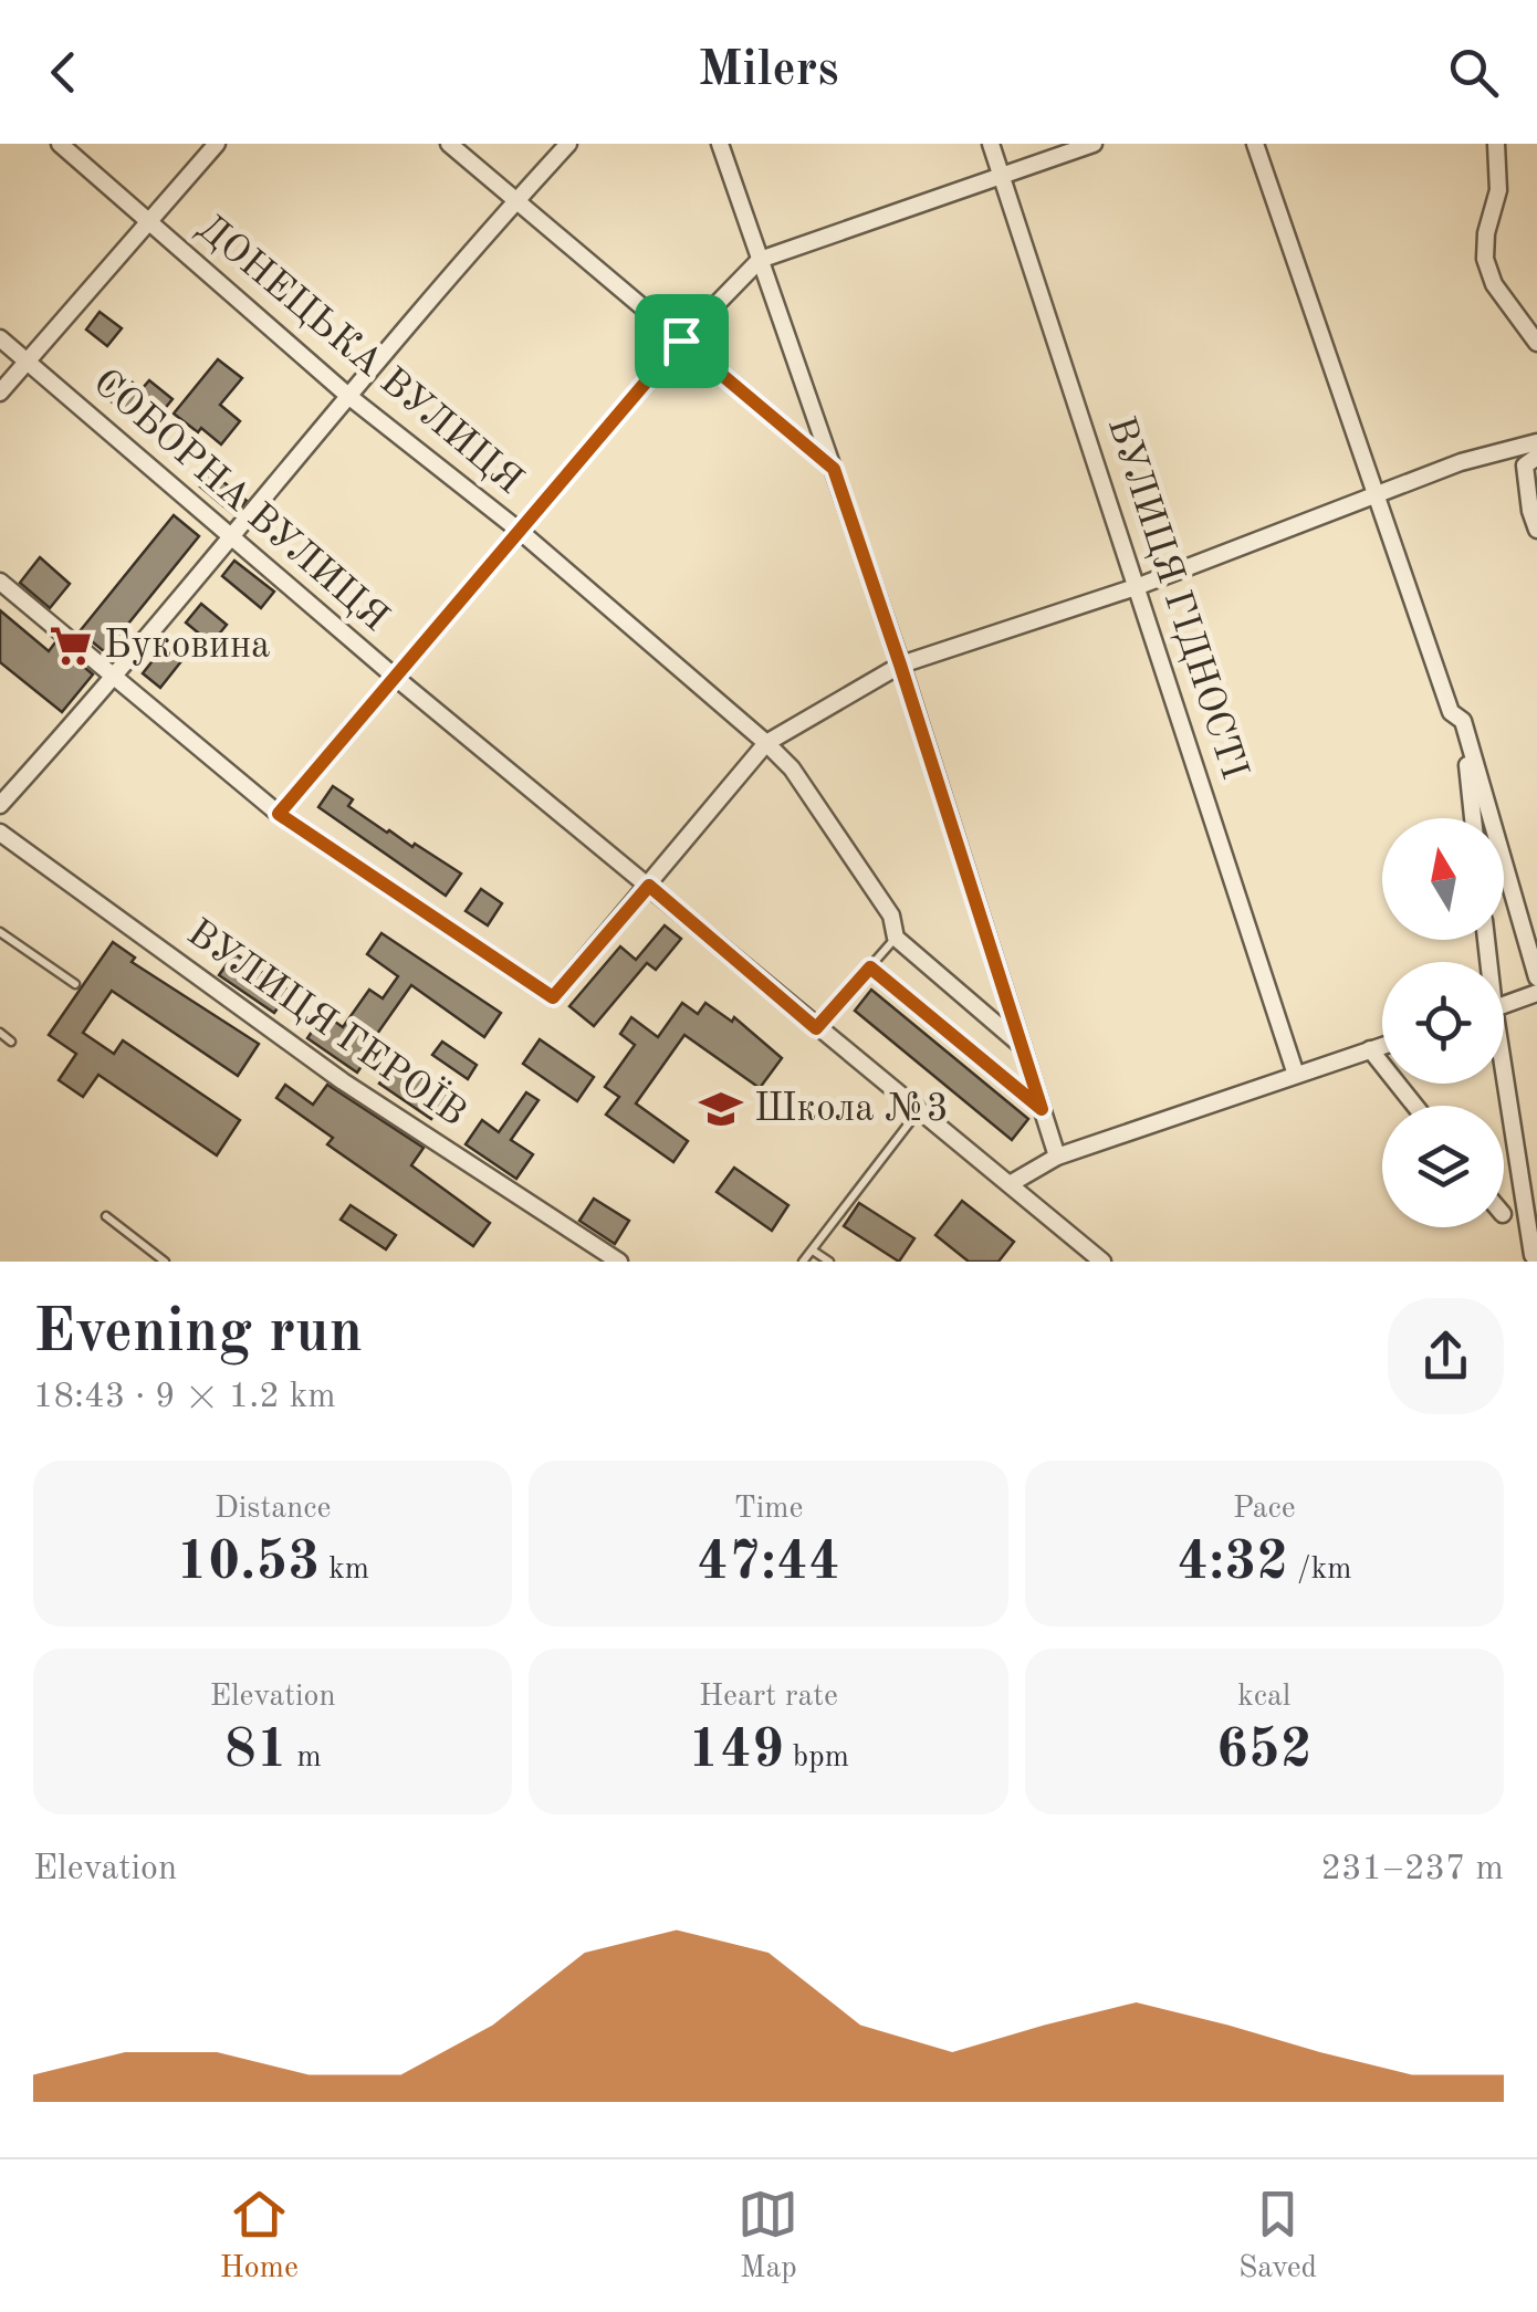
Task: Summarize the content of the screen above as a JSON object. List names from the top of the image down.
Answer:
{
  "streets": {
    "street": [
      "ДОНЕЦЬКА ВУЛИЦЯ",
      "СОБОРНА ВУЛИЦЯ",
      "ВУЛИЦЯ ГІДНОСТІ",
      "ВУЛИЦЯ ГЕРОЇВ"
    ]
  },
  "places": {
    "supermarket": ["Буковина"],
    "school or university": ["Школа №3"]
  },
  "north": "top",
  "page": {
    "header": "Milers",
    "heading": ["Evening run", "18:43 · 9 × 1.2 km"],
    "stats": [
      ["Distance", "10.53 km"],
      ["Time", "47:44"],
      ["Pace", "4:32 /km"],
      ["Elevation", "81 m"],
      ["Heart rate", "149 bpm"],
      ["kcal", "652"]
    ],
    "chart": ["Elevation", "231–237 m"],
    "tabs": ["Home", "Map", "Saved"]
  }
}
